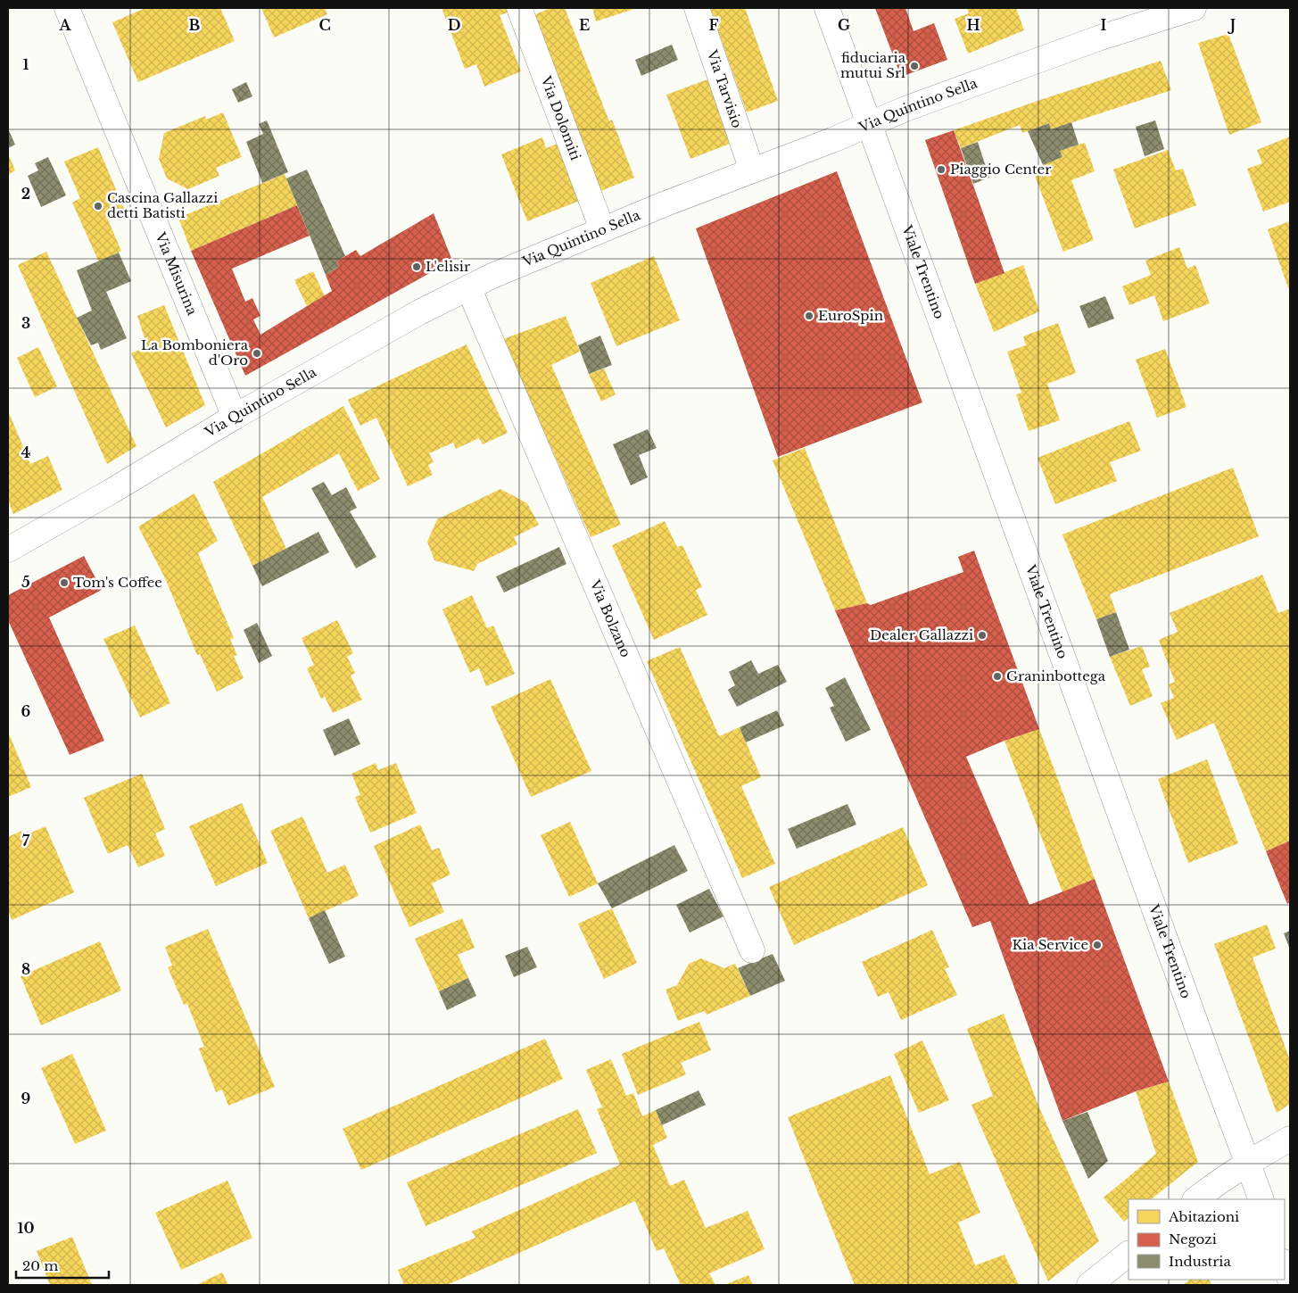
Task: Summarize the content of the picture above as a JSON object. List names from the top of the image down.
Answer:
{
  "streets": {
    "street": [
      "Via Tarvisio",
      "Via Quintino Sella",
      "Via Dolomiti",
      "Viale Trentino",
      "Via Misurina",
      "Via Bolzano"
    ]
  },
  "crossings": [
    ["Via Tarvisio", "Via Quintino Sella"],
    ["Via Quintino Sella", "Via Dolomiti"],
    ["Via Quintino Sella", "Viale Trentino"],
    ["Via Quintino Sella", "Via Misurina"],
    ["Via Quintino Sella", "Via Bolzano"]
  ],
  "places": [
    "fiduciaria mutui Srl",
    "Piaggio Center",
    "Cascina Gallazzi detti Batisti",
    "L'elisir",
    "EuroSpin",
    "La Bomboniera d'Oro",
    "Tom's Coffee",
    "Dealer Gallazzi",
    "Graninbottega",
    "Kia Service"
  ],
  "legend": ["Abitazioni", "Negozi", "Industria"],
  "scale_bar": "20 m",
  "grid": {
    "columns": [
      "A",
      "B",
      "C",
      "D",
      "E",
      "F",
      "G",
      "H",
      "I",
      "J"
    ],
    "rows": [
      "1",
      "2",
      "3",
      "4",
      "5",
      "6",
      "7",
      "8",
      "9",
      "10"
    ]
  }
}
